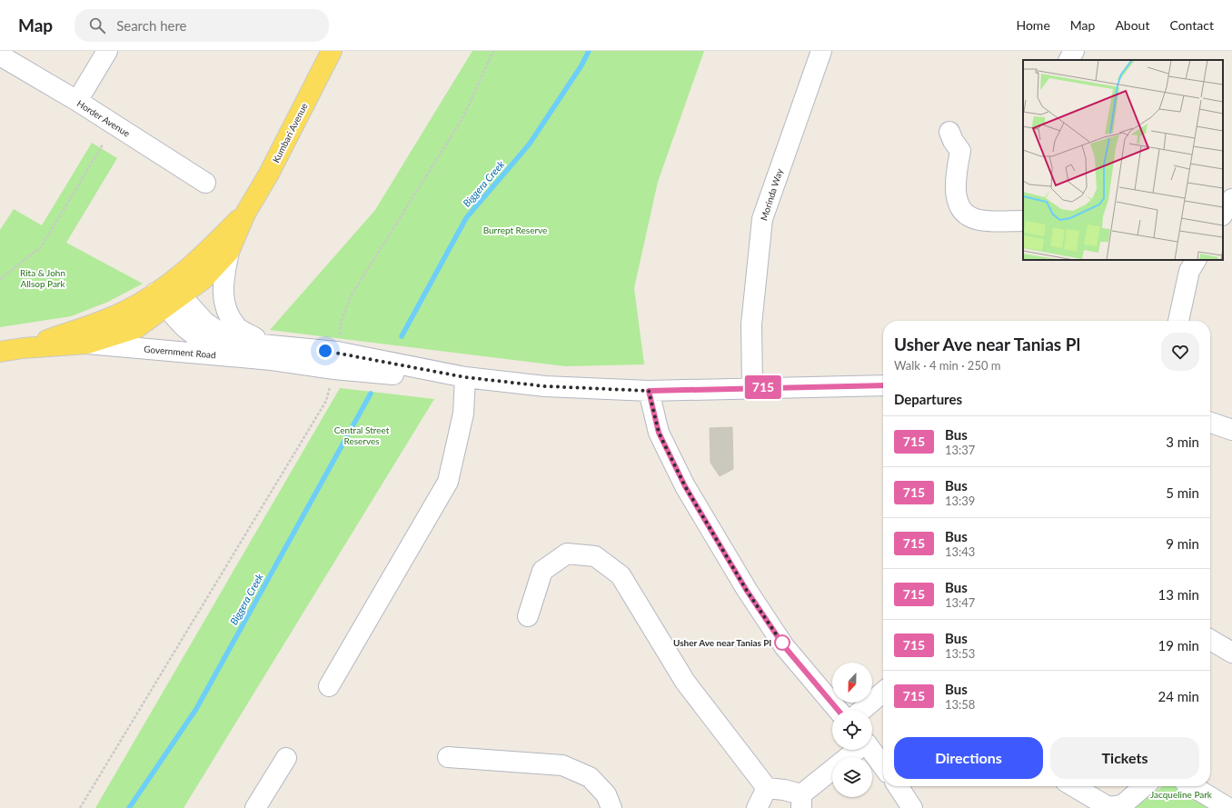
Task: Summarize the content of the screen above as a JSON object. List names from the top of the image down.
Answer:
{
  "streets": {
    "main road": ["Kumbari Avenue", "Government Road"],
    "street": ["Horder Avenue", "Morinda Way"]
  },
  "crossings": [
    ["Kumbari Avenue", "Government Road"],
    ["Morinda Way", "Government Road"]
  ],
  "water": ["Biggera Creek"],
  "parks": [
    "Burrept Reserve",
    "Rita & John Allsop Park",
    "Central Street Reserves",
    "Jacqueline Park"
  ],
  "places": ["Usher Ave near Tanias Pl"],
  "lines": ["bus line 715"],
  "north": "bottom",
  "page": {
    "header": "Map",
    "search": "Search here",
    "nav": [
      "Home",
      "Map",
      "About",
      "Contact"
    ],
    "on_map": "715",
    "heading": [
      ["Usher Ave near Tanias Pl", "Walk · 4 min · 250 m"],
      "Departures"
    ],
    "list": [
      {
        "mark": "715",
        "name": "Bus",
        "note": "13:37",
        "value": "3 min"
      },
      {
        "mark": "715",
        "name": "Bus",
        "note": "13:39",
        "value": "5 min"
      },
      {
        "mark": "715",
        "name": "Bus",
        "note": "13:43",
        "value": "9 min"
      },
      {
        "mark": "715",
        "name": "Bus",
        "note": "13:47",
        "value": "13 min"
      },
      {
        "mark": "715",
        "name": "Bus",
        "note": "13:53",
        "value": "19 min"
      },
      {
        "mark": "715",
        "name": "Bus",
        "note": "13:58",
        "value": "24 min"
      }
    ],
    "buttons": ["Directions", "Tickets"]
  }
}
